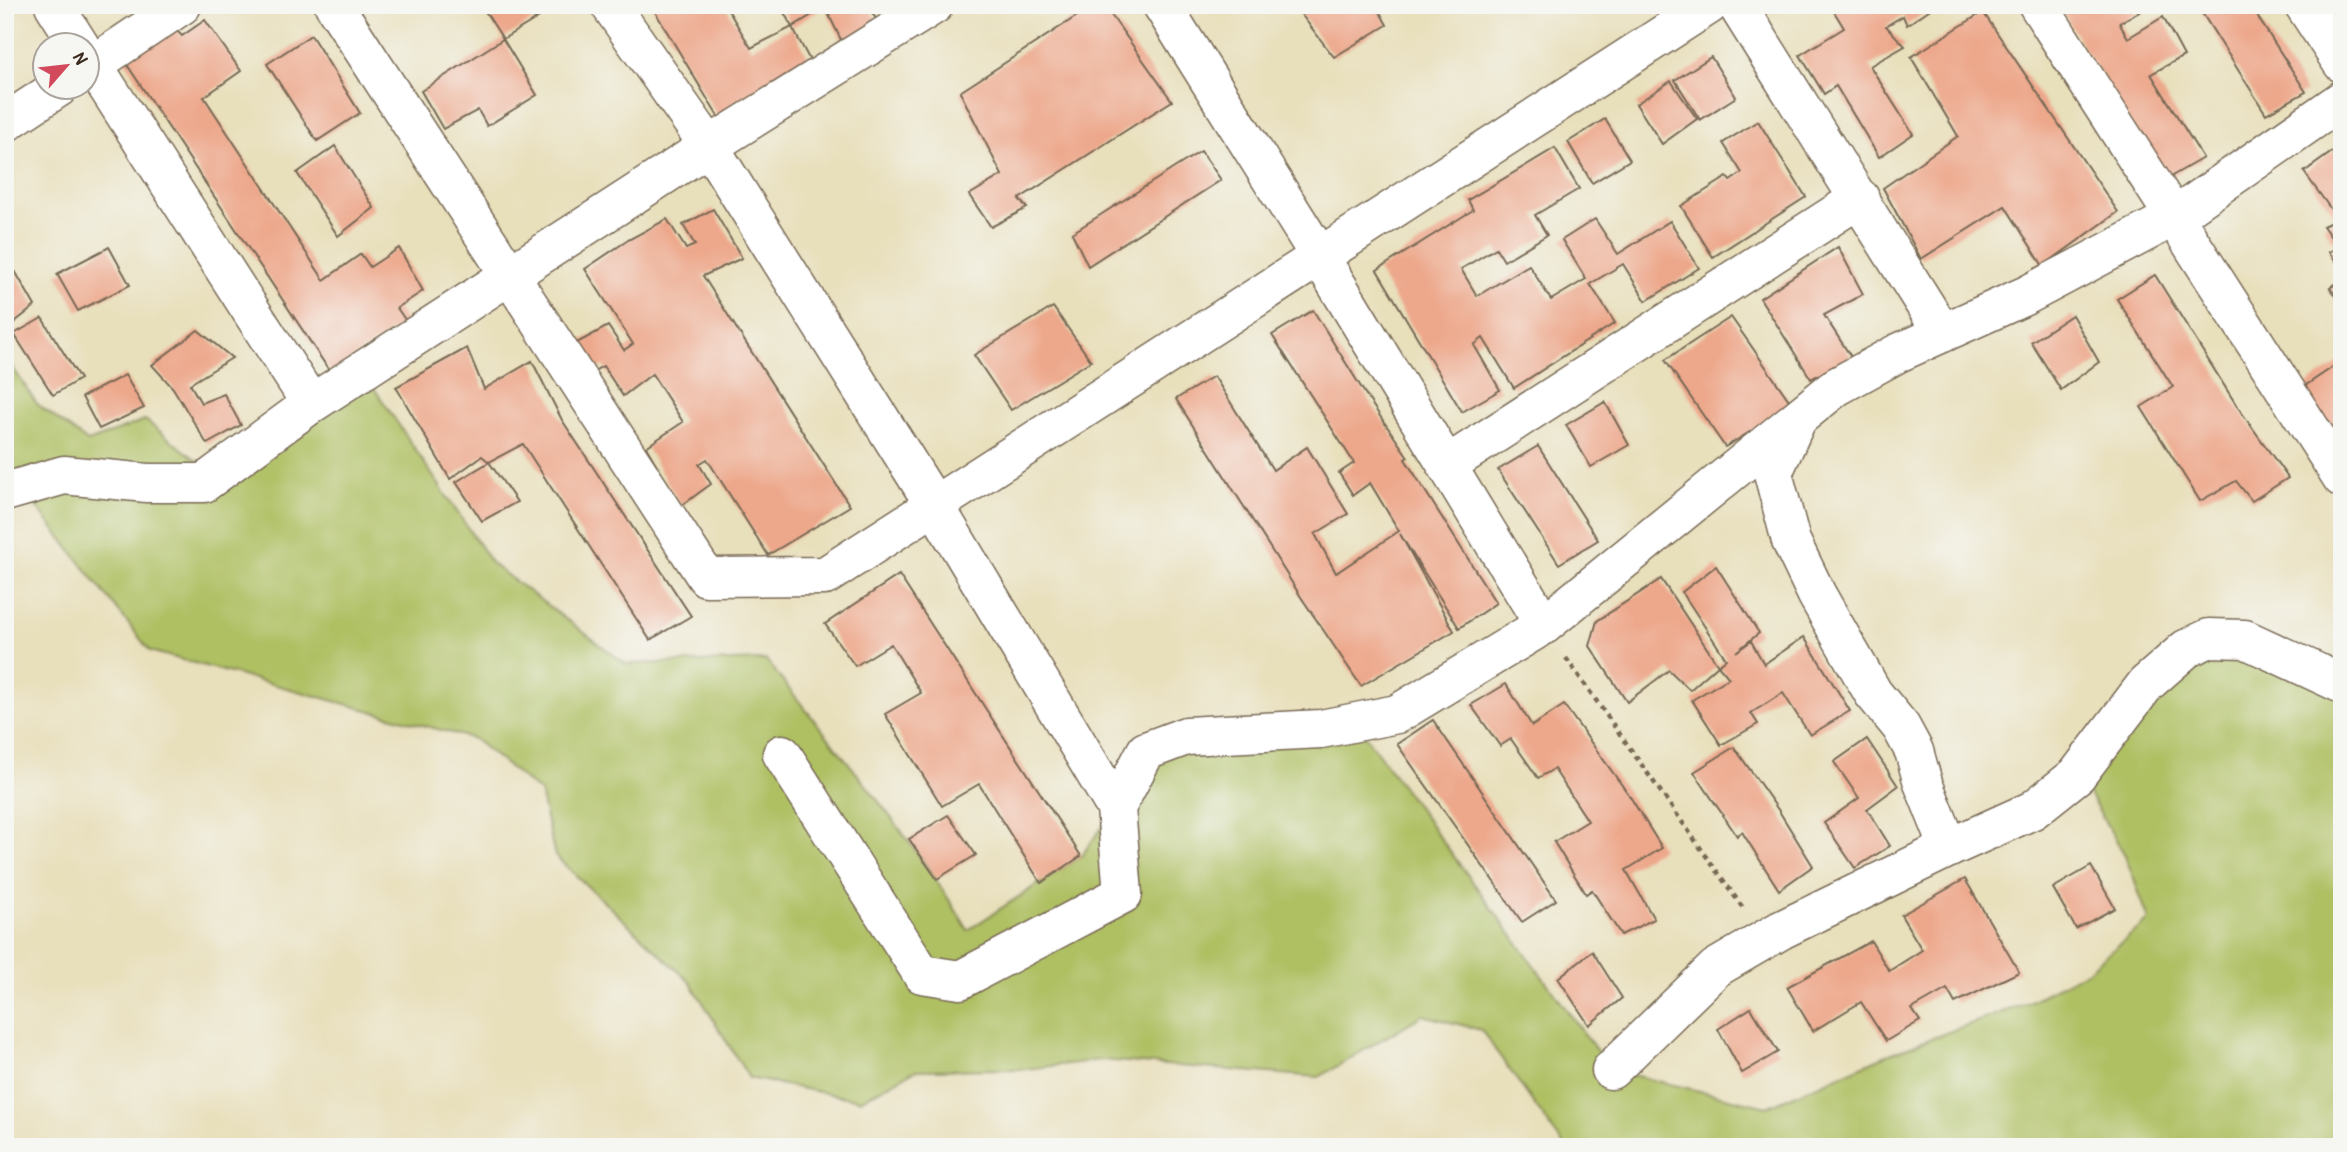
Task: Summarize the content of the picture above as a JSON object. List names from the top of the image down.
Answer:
{
  "north": "top right"
}
